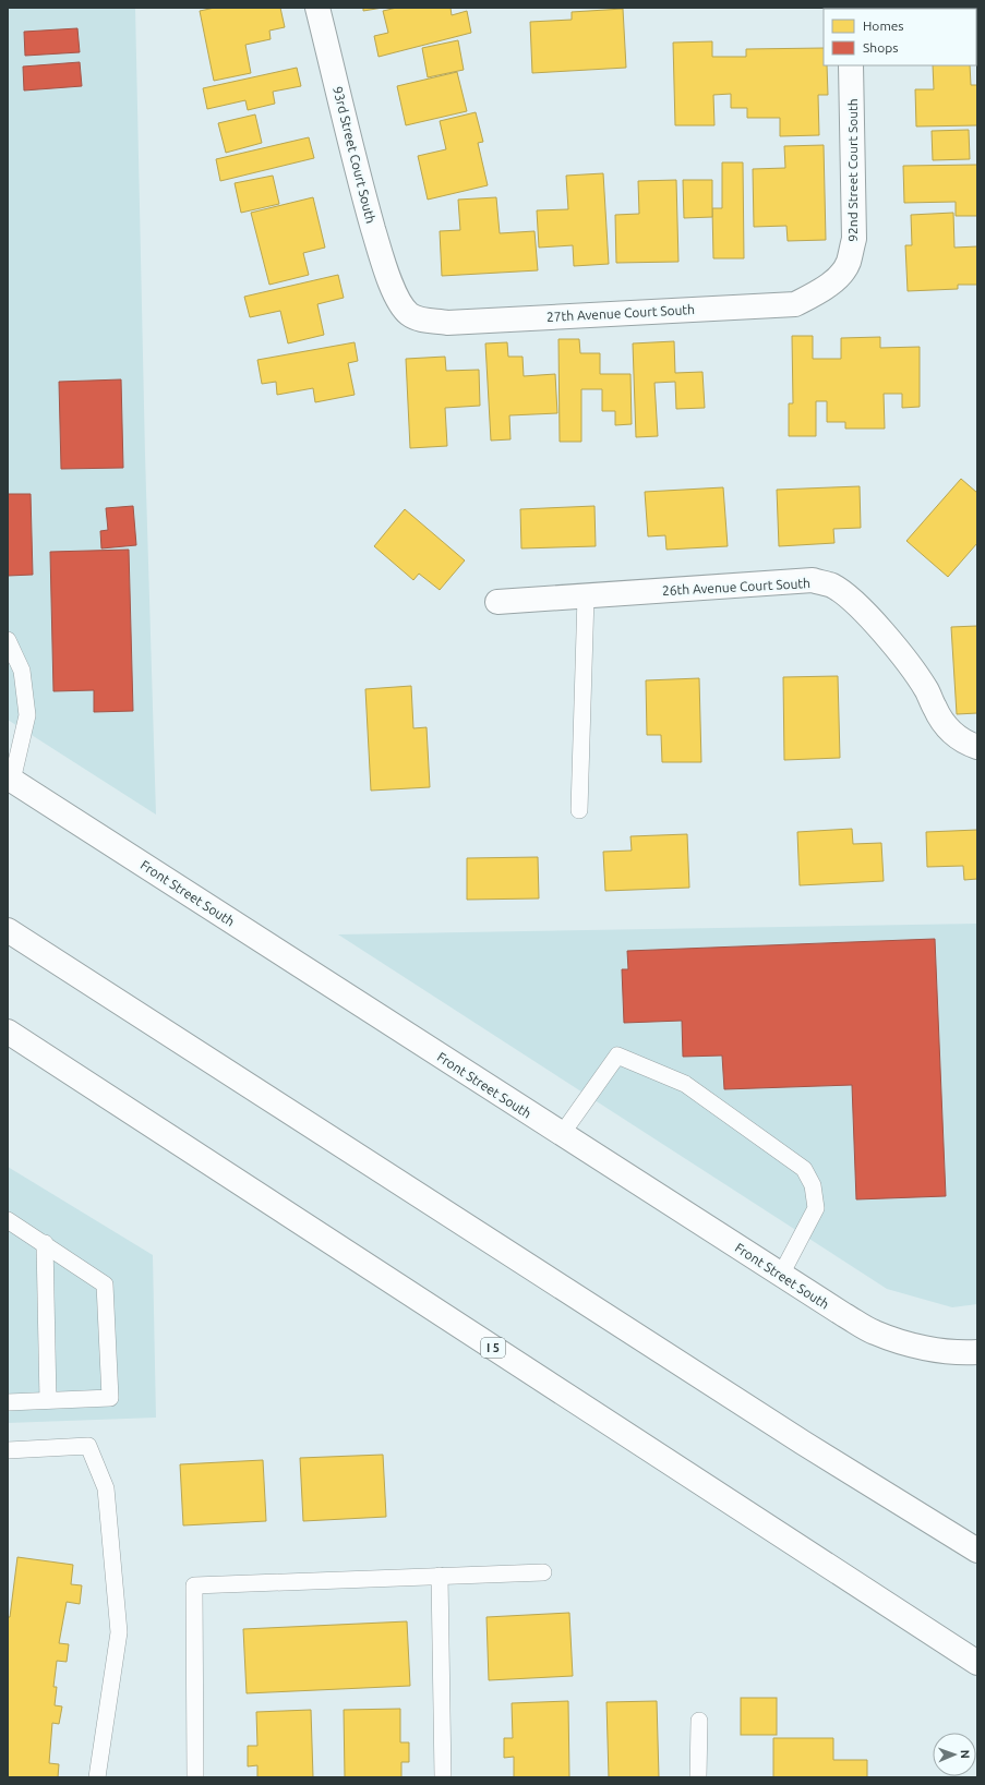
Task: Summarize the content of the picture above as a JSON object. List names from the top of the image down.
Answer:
{
  "streets": {
    "main road": [
      "93rd Street Court South",
      "92nd Street Court South",
      "27th Avenue Court South",
      "26th Avenue Court South",
      "Front Street South",
      "I 5"
    ]
  },
  "crossings": [
    ["93rd Street Court South", "27th Avenue Court South"],
    ["92nd Street Court South", "27th Avenue Court South"]
  ],
  "legend": ["Homes", "Shops"],
  "north": "right"
}
